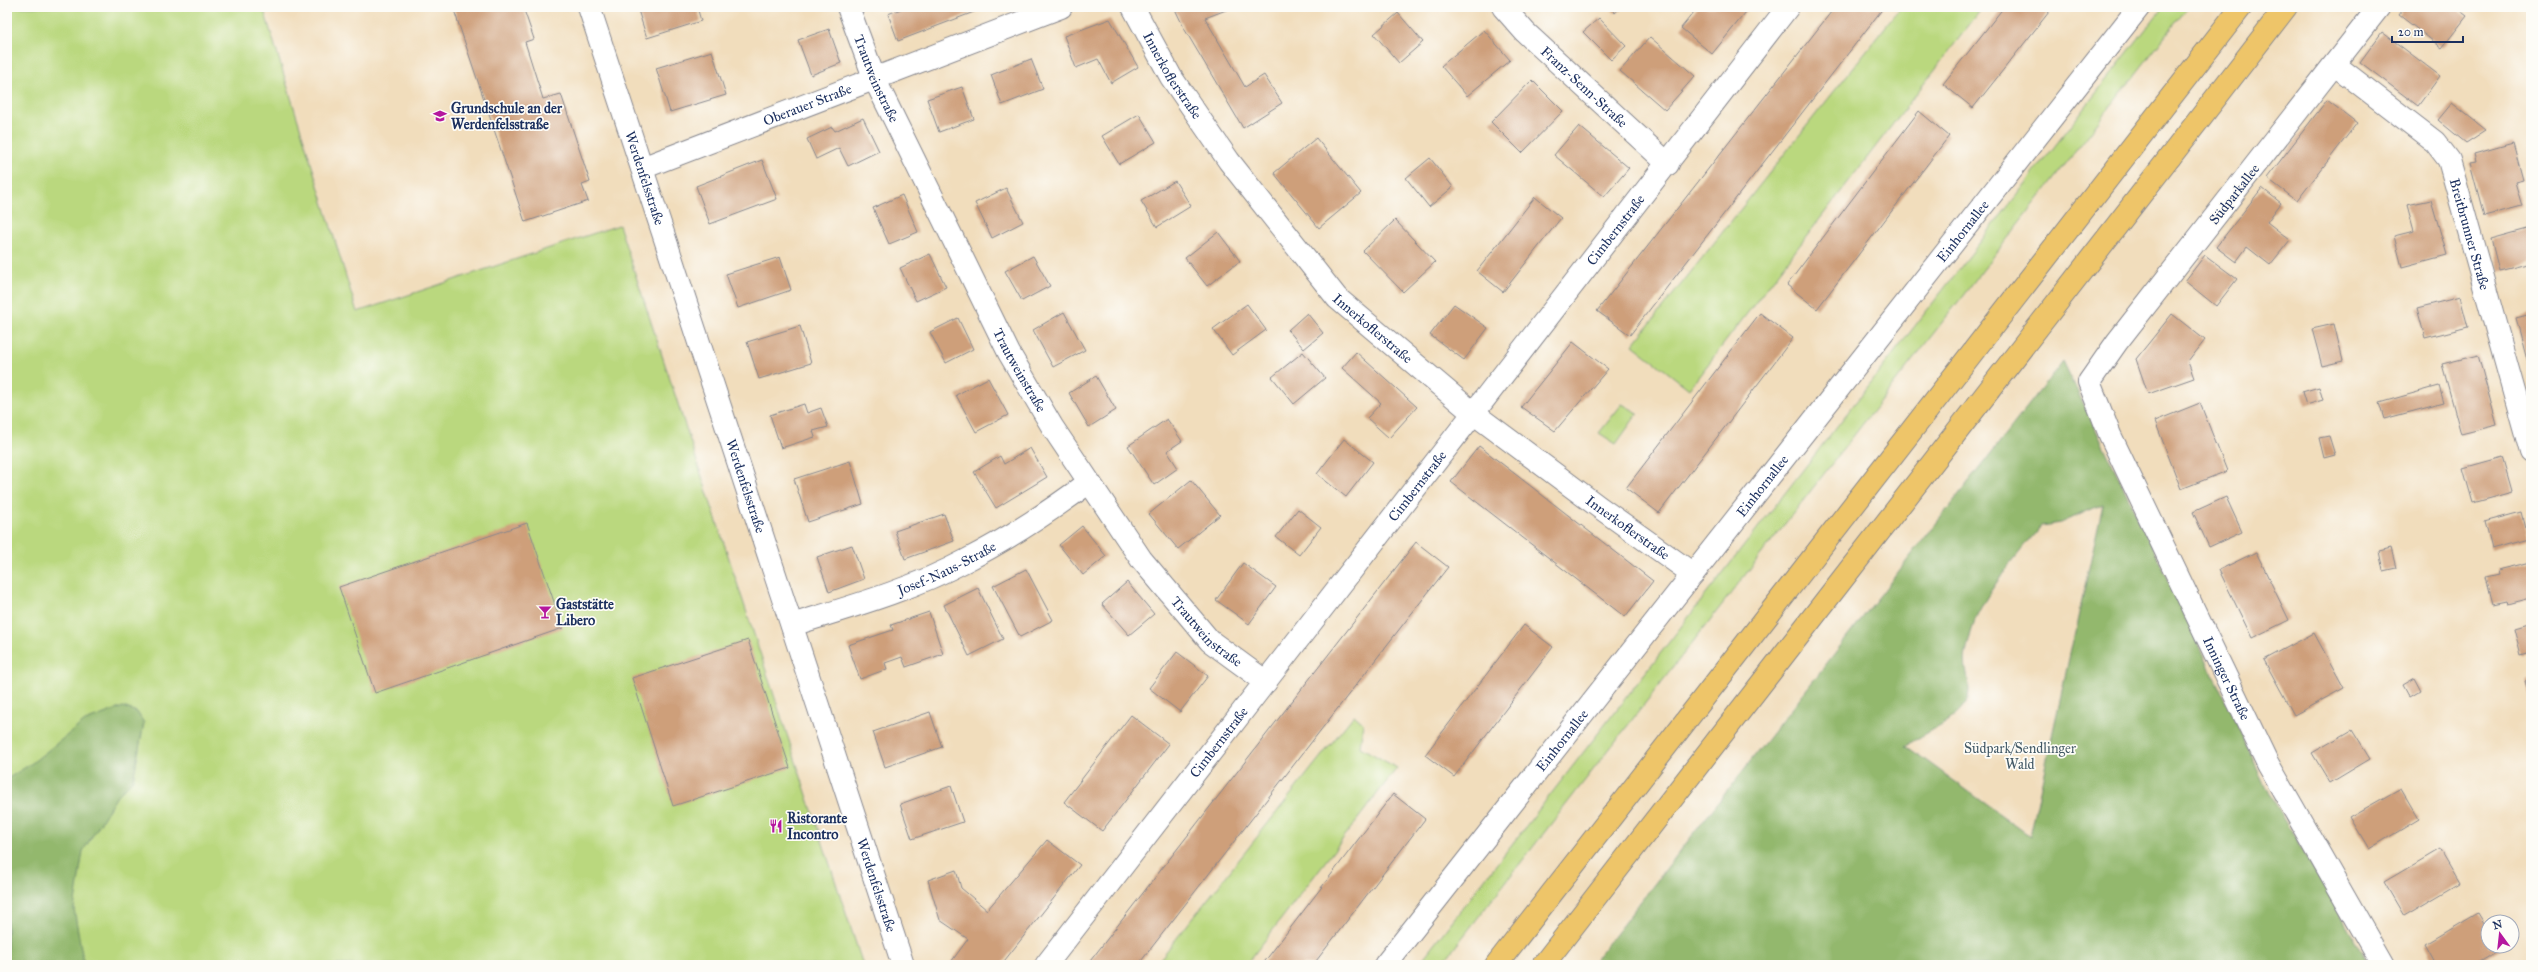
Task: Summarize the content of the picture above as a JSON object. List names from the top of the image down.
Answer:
{
  "streets": {
    "street": [
      "Innerkoflerstraße",
      "Trautweinstraße",
      "Franz-Senn-Straße",
      "Oberauer Straße",
      "Werdenfelsstraße",
      "Südparkallee",
      "Cimbernstraße",
      "Einhornallee",
      "Breitbrunner Straße",
      "Josef-Naus-Straße",
      "Inninger Straße"
    ]
  },
  "crossings": [
    ["Innerkoflerstraße", "Cimbernstraße"],
    ["Innerkoflerstraße", "Einhornallee"],
    ["Trautweinstraße", "Oberauer Straße"],
    ["Trautweinstraße", "Cimbernstraße"],
    ["Trautweinstraße", "Josef-Naus-Straße"],
    ["Franz-Senn-Straße", "Cimbernstraße"],
    ["Oberauer Straße", "Werdenfelsstraße"],
    ["Werdenfelsstraße", "Josef-Naus-Straße"],
    ["Südparkallee", "Breitbrunner Straße"],
    ["Südparkallee", "Inninger Straße"]
  ],
  "parks": ["Südpark/Sendlinger Wald"],
  "places": {
    "school or university": ["Grundschule an der Werdenfelsstraße"],
    "bar": ["Gaststätte Libero"],
    "restaurant": ["Ristorante Incontro"]
  },
  "scale_bar": "20 m",
  "north": "top"
}
